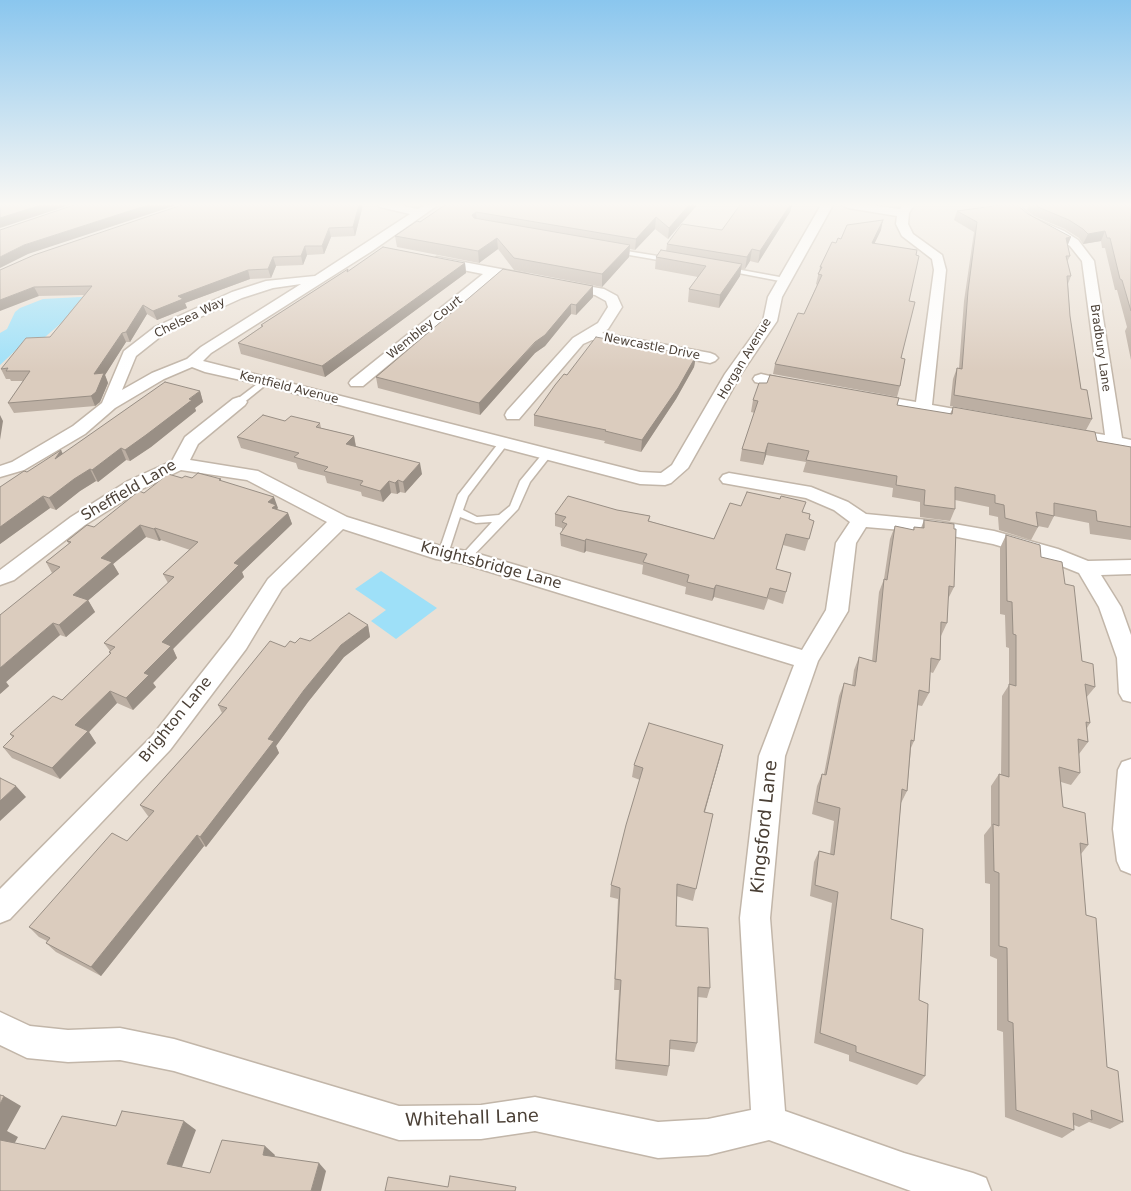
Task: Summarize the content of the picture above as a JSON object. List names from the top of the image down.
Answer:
{
  "streets": {
    "street": [
      "Chelsea Way",
      "Wembley Court",
      "Newcastle Drive",
      "Bradbury Lane",
      "Horgan Avenue",
      "Kentfield Avenue",
      "Sheffield Lane",
      "Knightsbridge Lane",
      "Brighton Lane",
      "Kingsford Lane",
      "Whitehall Lane"
    ]
  },
  "crossings": [
    ["Wembley Court", "Newcastle Drive"],
    ["Horgan Avenue", "Kentfield Avenue"],
    ["Kentfield Avenue", "Sheffield Lane"],
    ["Sheffield Lane", "Knightsbridge Lane"],
    ["Knightsbridge Lane", "Brighton Lane"],
    ["Knightsbridge Lane", "Kingsford Lane"],
    ["Kingsford Lane", "Whitehall Lane"]
  ]
}
